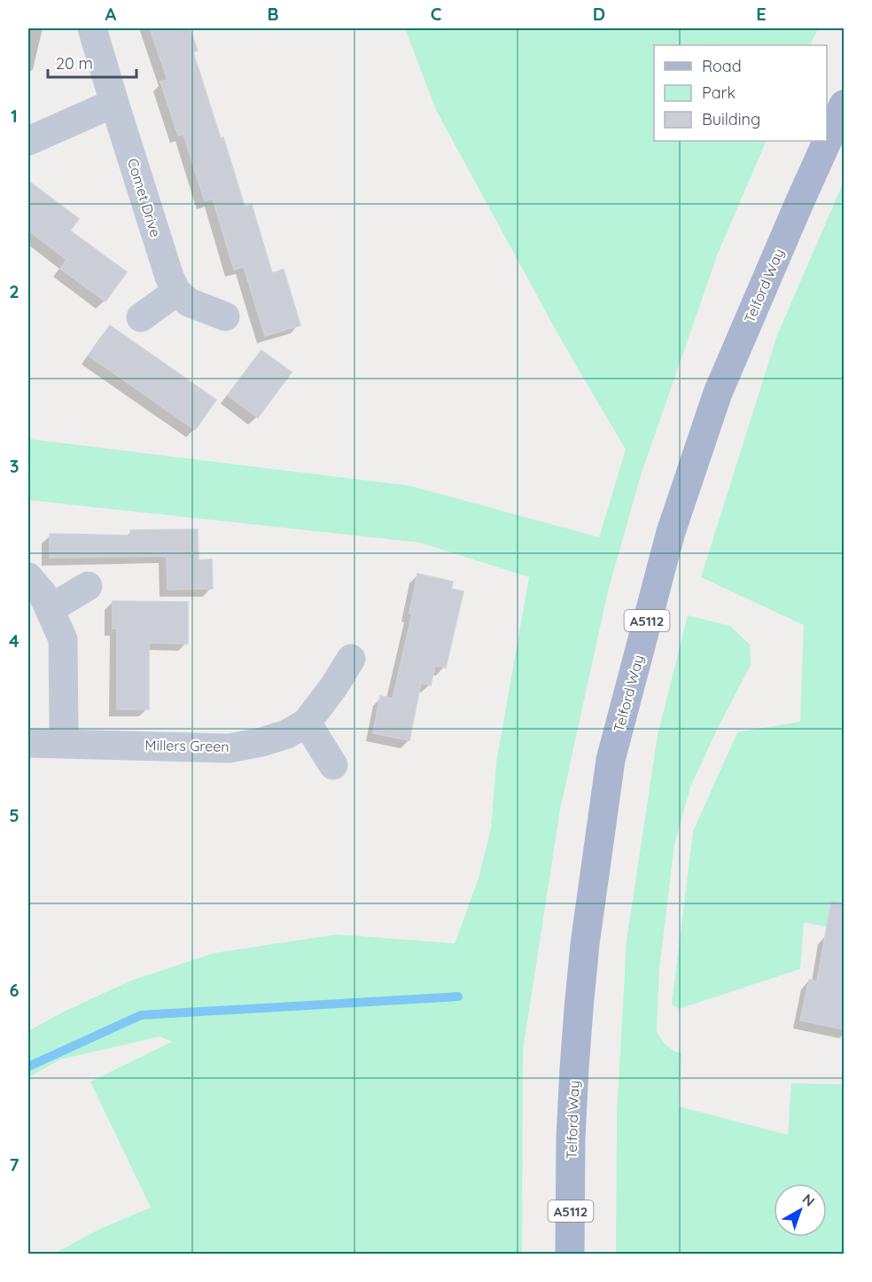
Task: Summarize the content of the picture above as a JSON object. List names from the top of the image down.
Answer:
{
  "streets": {
    "main road": ["Telford Way", "A5112"],
    "street": ["Comet Drive", "Millers Green"]
  },
  "legend": ["Road", "Park", "Building"],
  "scale_bar": "20 m",
  "north": "top right",
  "grid": {
    "columns": [
      "A",
      "B",
      "C",
      "D",
      "E"
    ],
    "rows": [
      "1",
      "2",
      "3",
      "4",
      "5",
      "6",
      "7"
    ]
  }
}
